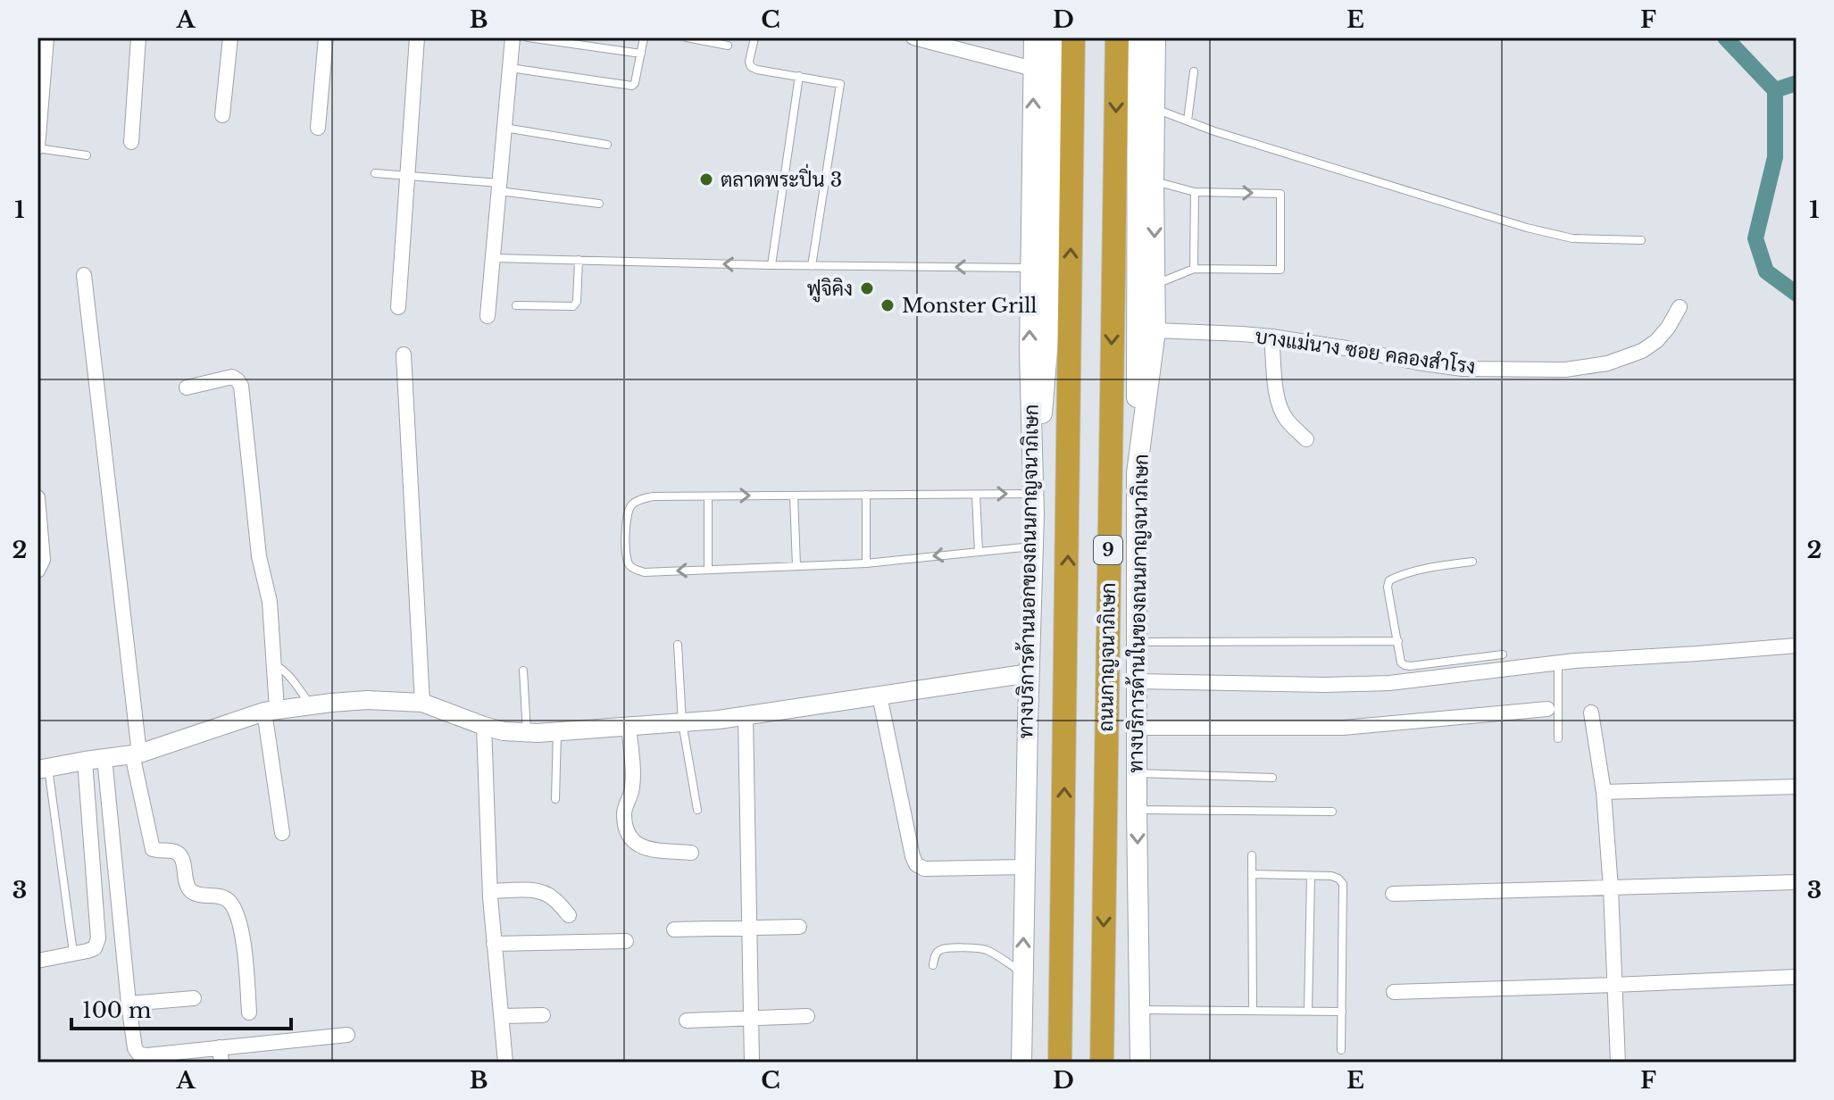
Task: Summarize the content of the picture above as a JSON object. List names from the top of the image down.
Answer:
{
  "streets": {
    "highway": ["9", "ถนนกาญจนาภิเษก"],
    "main road": ["ทางบริการด้านนอกของถนนกาญจนาภิเษก", "ทางบริการด้านในของถนนกาญจนาภิเษก"],
    "street": ["บางแม่นาง ซอย คลองสำโรง"]
  },
  "crossings": [
    ["บางแม่นาง ซอย คลองสำโรง", "ทางบริการด้านในของถนนกาญจนาภิเษก"]
  ],
  "places": ["ตลาดพระปิ่น 3", "ฟูจิคิง", "Monster Grill"],
  "scale_bar": "100 m",
  "grid": {
    "columns": [
      "A",
      "B",
      "C",
      "D",
      "E",
      "F"
    ],
    "rows": ["1", "2", "3"]
  }
}
